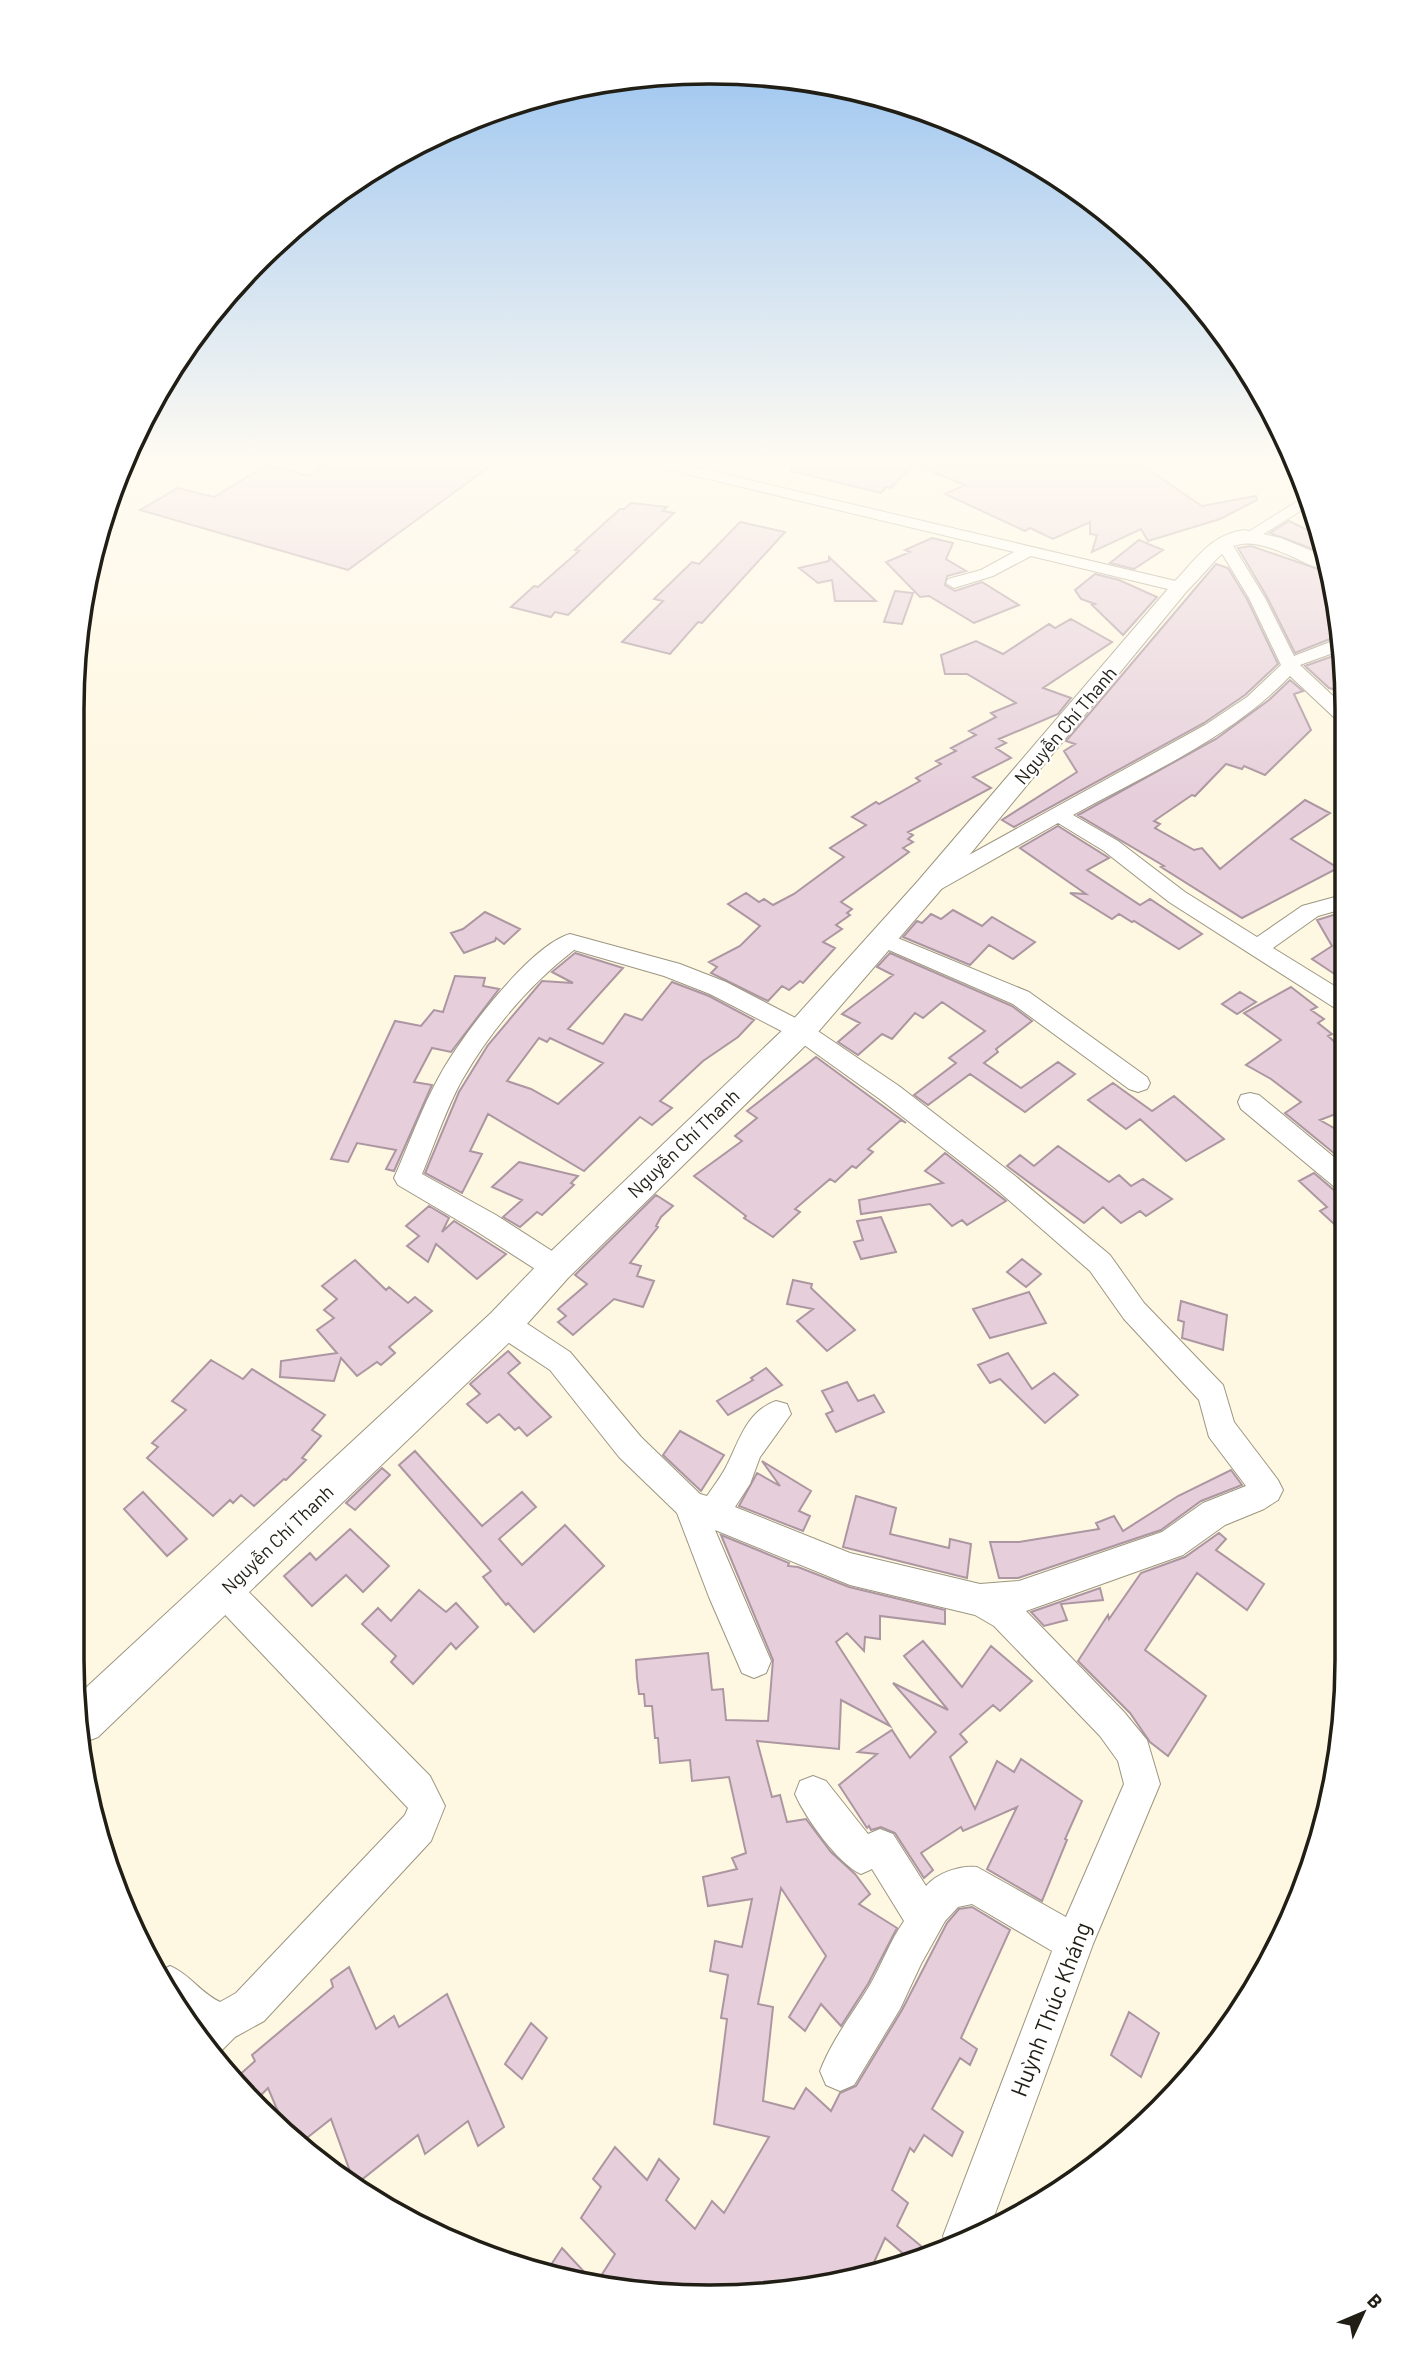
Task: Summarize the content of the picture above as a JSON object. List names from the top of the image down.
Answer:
{
  "streets": {
    "main road": ["Nguyễn Chí Thanh"],
    "street": ["Huỳnh Thúc Kháng"]
  },
  "north": "top right"
}
